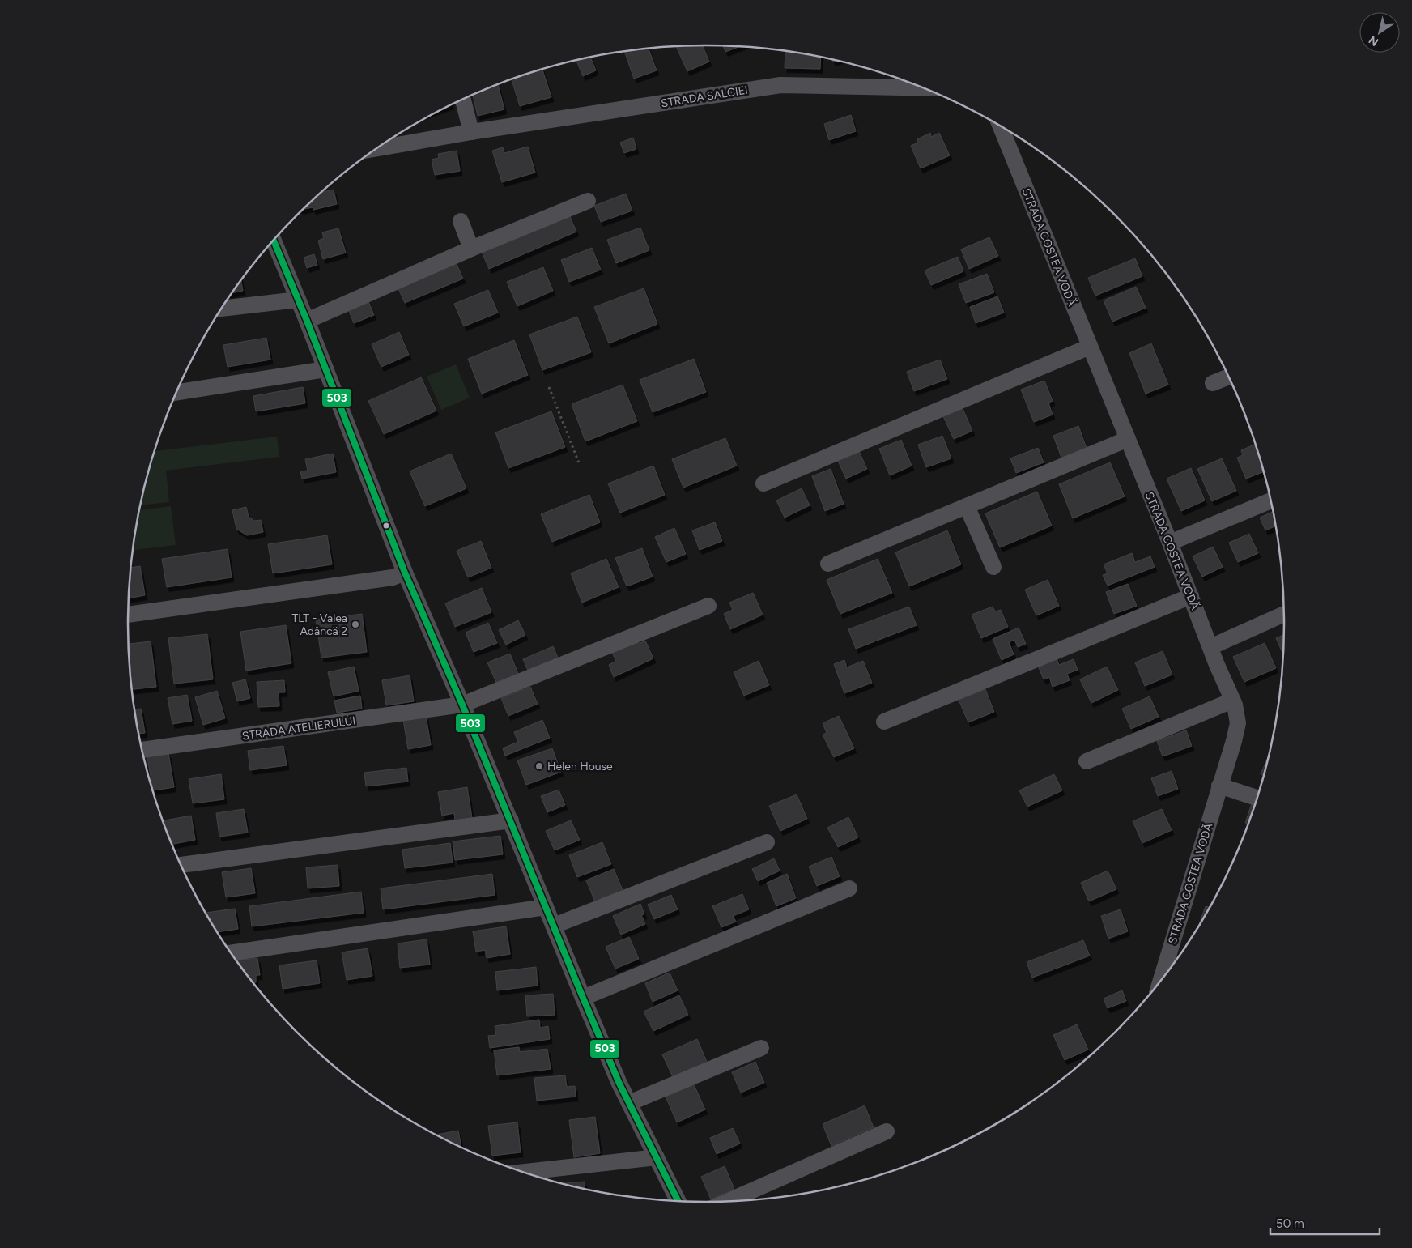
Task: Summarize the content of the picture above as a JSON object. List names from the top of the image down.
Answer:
{
  "streets": {
    "street": ["STRADA SALCIEI", "STRADA COSTEA VODĂ", "STRADA ATELIERULUI"]
  },
  "places": ["TLT - Valea Adâncă 2", "Helen House"],
  "lines": ["transit line 503"],
  "scale_bar": "50 m",
  "north": "bottom left"
}
